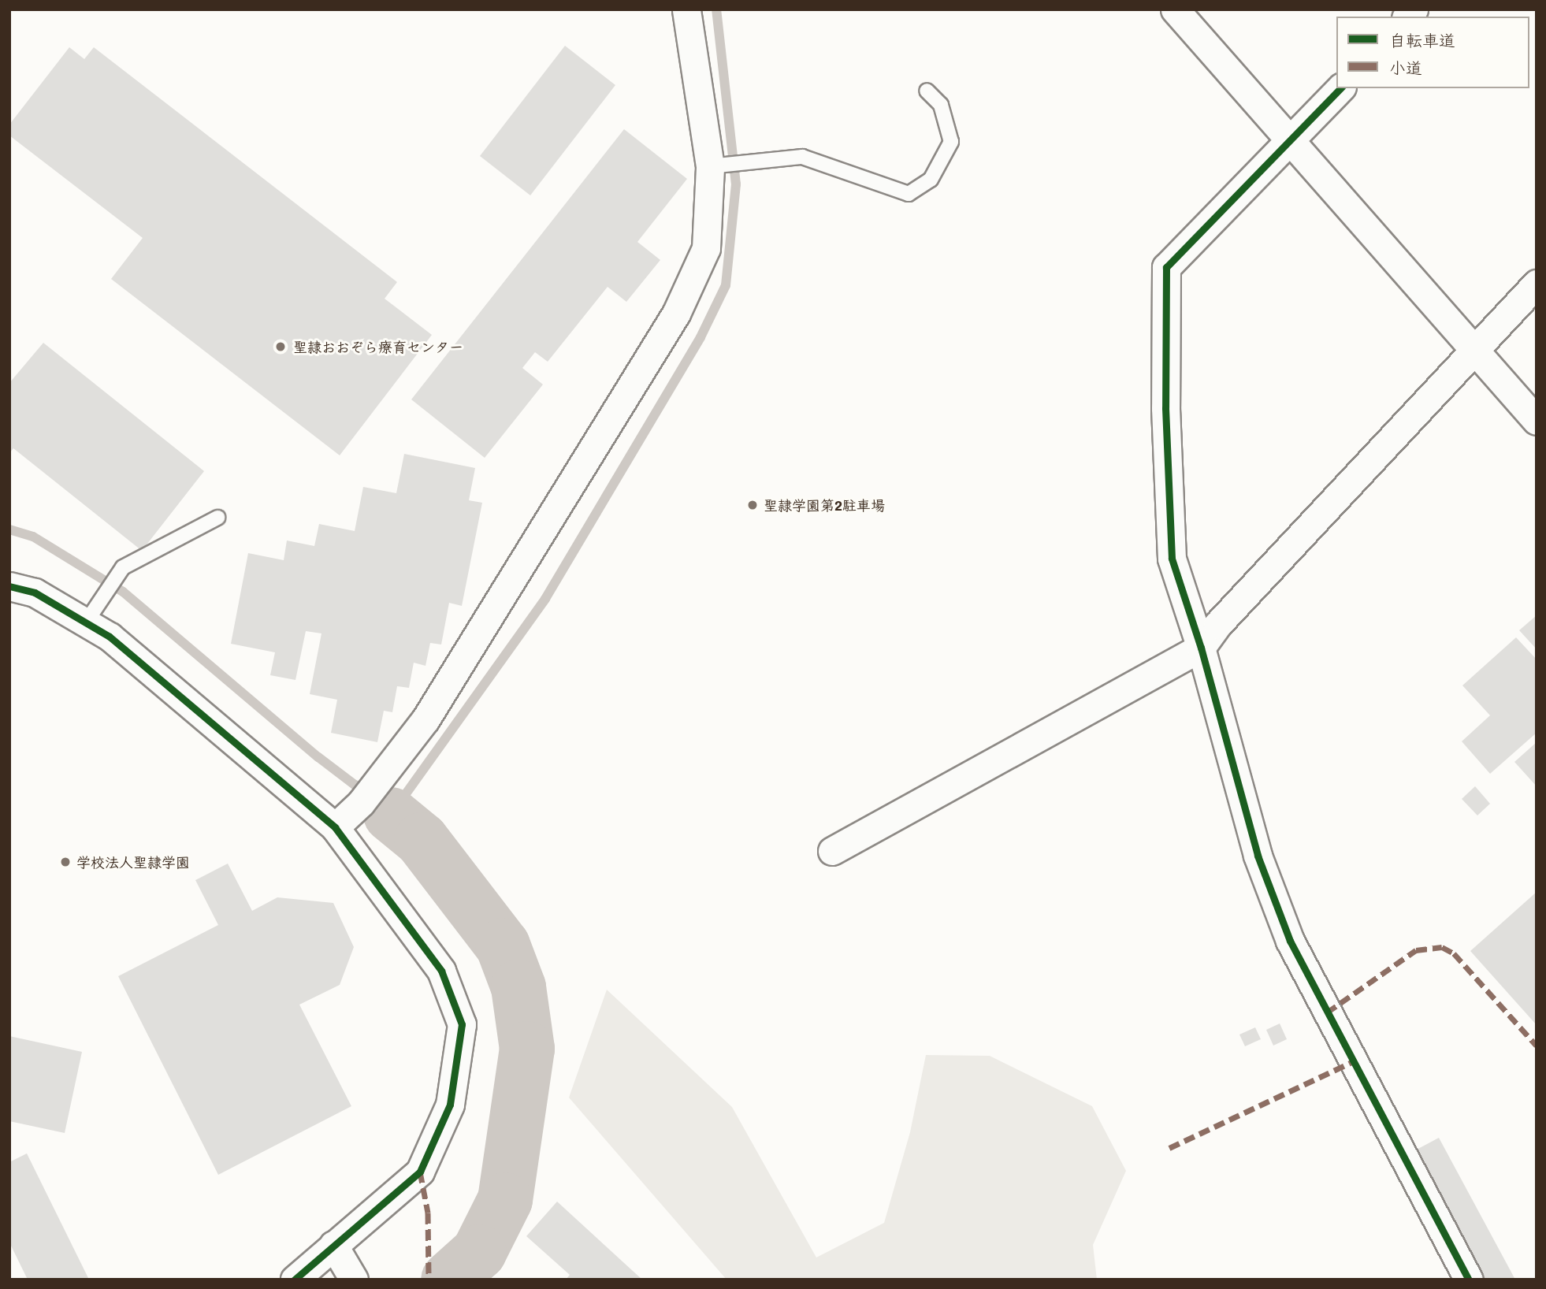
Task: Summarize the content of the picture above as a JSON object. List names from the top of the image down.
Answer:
{
  "places": ["聖隷おおぞら療育センター", "聖隷学園第2駐車場", "学校法人聖隷学園"],
  "legend": ["自転車道", "小道"]
}
